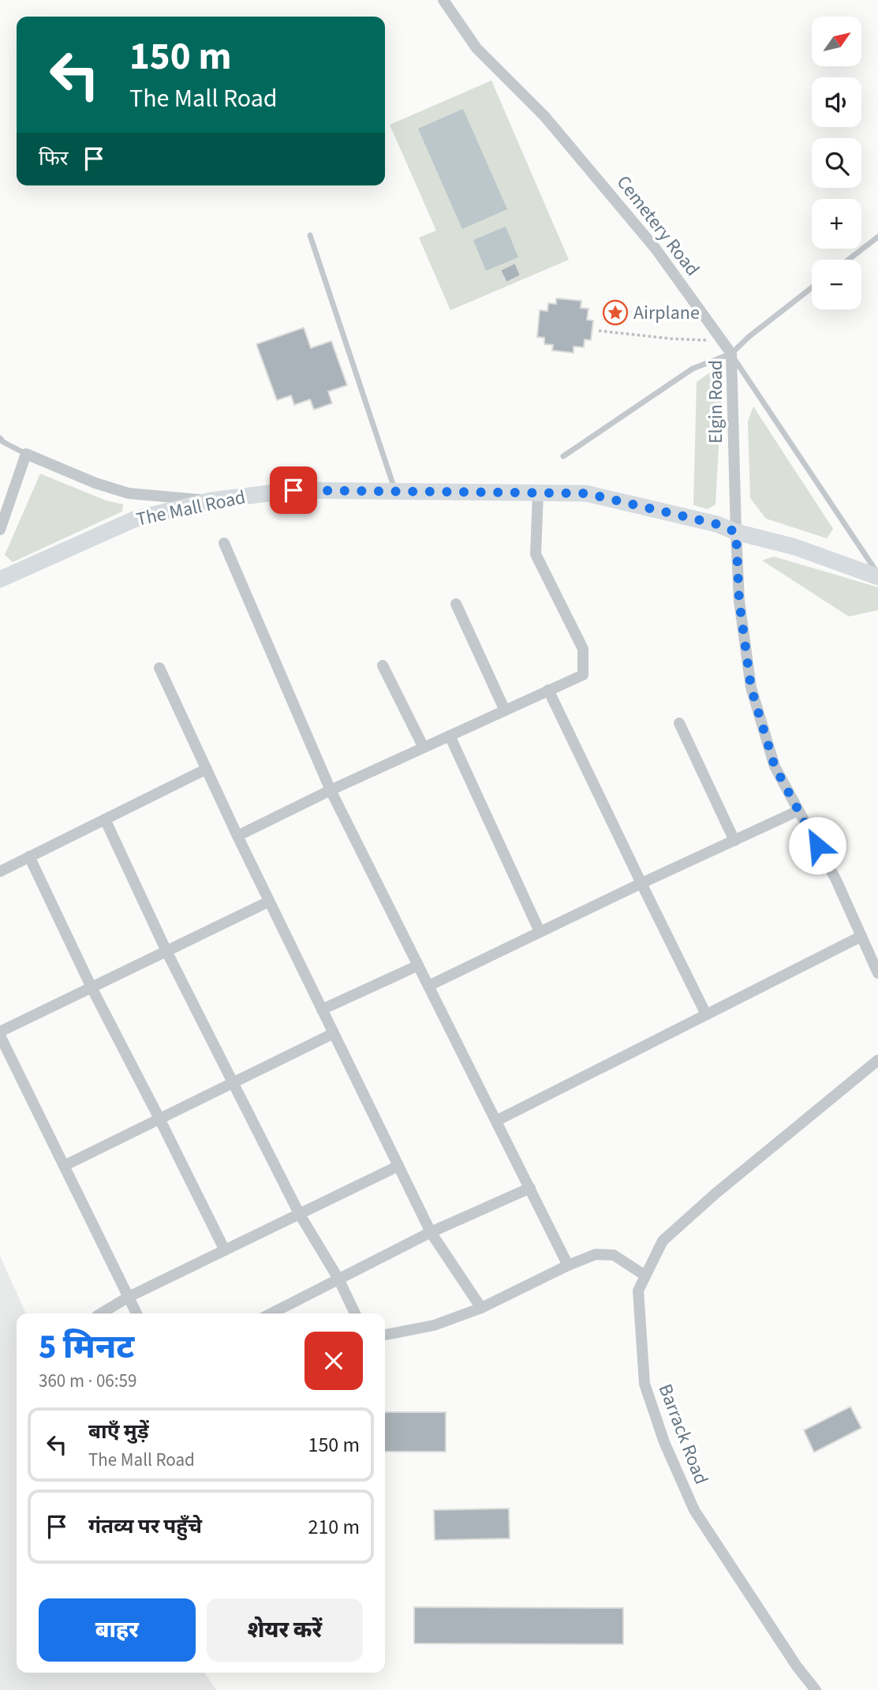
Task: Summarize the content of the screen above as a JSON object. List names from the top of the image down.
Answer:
{
  "streets": {
    "street": [
      "Cemetery Road",
      "Elgin Road",
      "The Mall Road",
      "Barrack Road"
    ]
  },
  "crossings": [
    ["Cemetery Road", "Elgin Road"],
    ["Cemetery Road", "The Mall Road"],
    ["Elgin Road", "The Mall Road"]
  ],
  "places": {
    "place": ["Airplane"]
  },
  "north": "top right",
  "page": {
    "map_buttons": ["+", "−"],
    "turn": ["150 m", "The Mall Road"],
    "then": "फिर",
    "heading": ["5 मिनट", "360 m · 06:59"],
    "list": [
      {
        "name": "बाएँ मुड़ें",
        "note": "The Mall Road",
        "value": "150 m"
      },
      {
        "name": "गंतव्य पर पहुँचे",
        "value": "210 m"
      }
    ],
    "buttons": ["बाहर", "शेयर करें"]
  }
}
